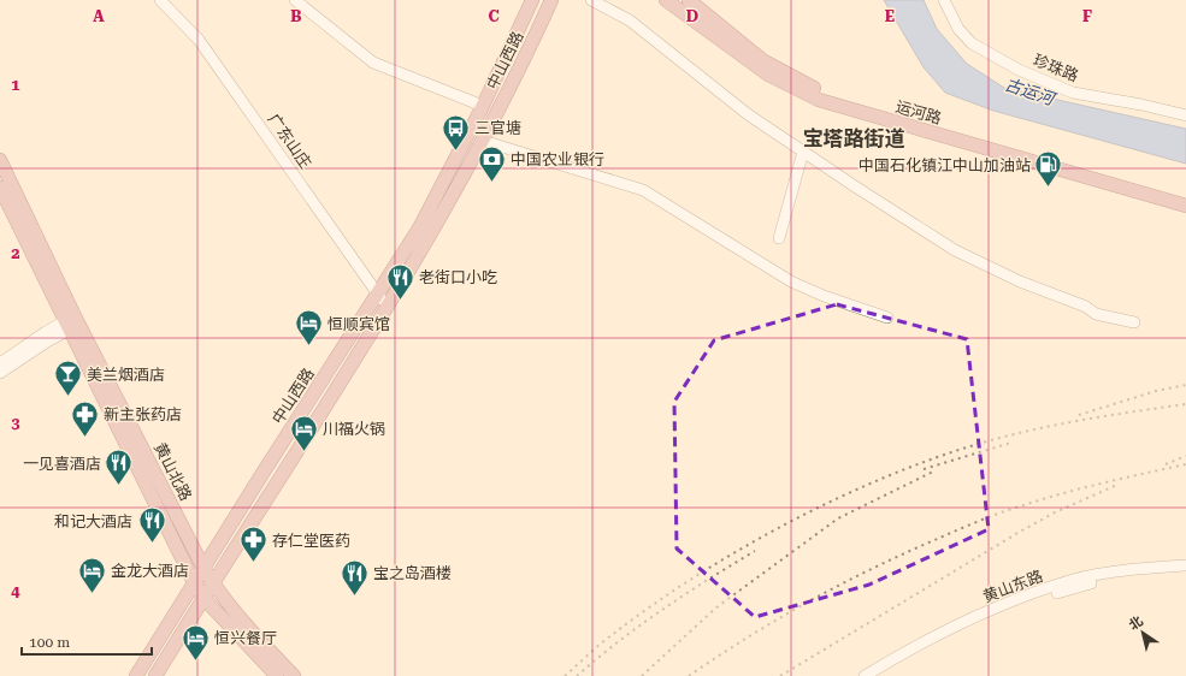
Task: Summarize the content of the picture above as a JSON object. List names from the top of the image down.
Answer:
{
  "streets": {
    "main road": ["中山西路", "运河路", "黄山北路"],
    "street": ["珍珠路", "广东山庄", "黄山东路"]
  },
  "crossings": [
    ["中山西路", "广东山庄"],
    ["中山西路", "黄山北路"]
  ],
  "districts": ["宝塔路街道"],
  "water": ["古运河"],
  "places": {
    "bus stop": ["三官塘"],
    "bank": ["中国农业银行"],
    "fuel station": ["中国石化镇江中山加油站"],
    "restaurant": [
      "老街口小吃",
      "一见喜酒店",
      "和记大酒店",
      "宝之岛酒楼"
    ],
    "hotel": [
      "恒顺宾馆",
      "川福火锅",
      "金龙大酒店",
      "恒兴餐厅"
    ],
    "bar": ["美兰烟酒店"],
    "pharmacy": ["新主张药店", "存仁堂医药"]
  },
  "scale_bar": "100 m",
  "north": "top left",
  "grid": {
    "columns": [
      "A",
      "B",
      "C",
      "D",
      "E",
      "F"
    ],
    "rows": [
      "1",
      "2",
      "3",
      "4"
    ]
  }
}
